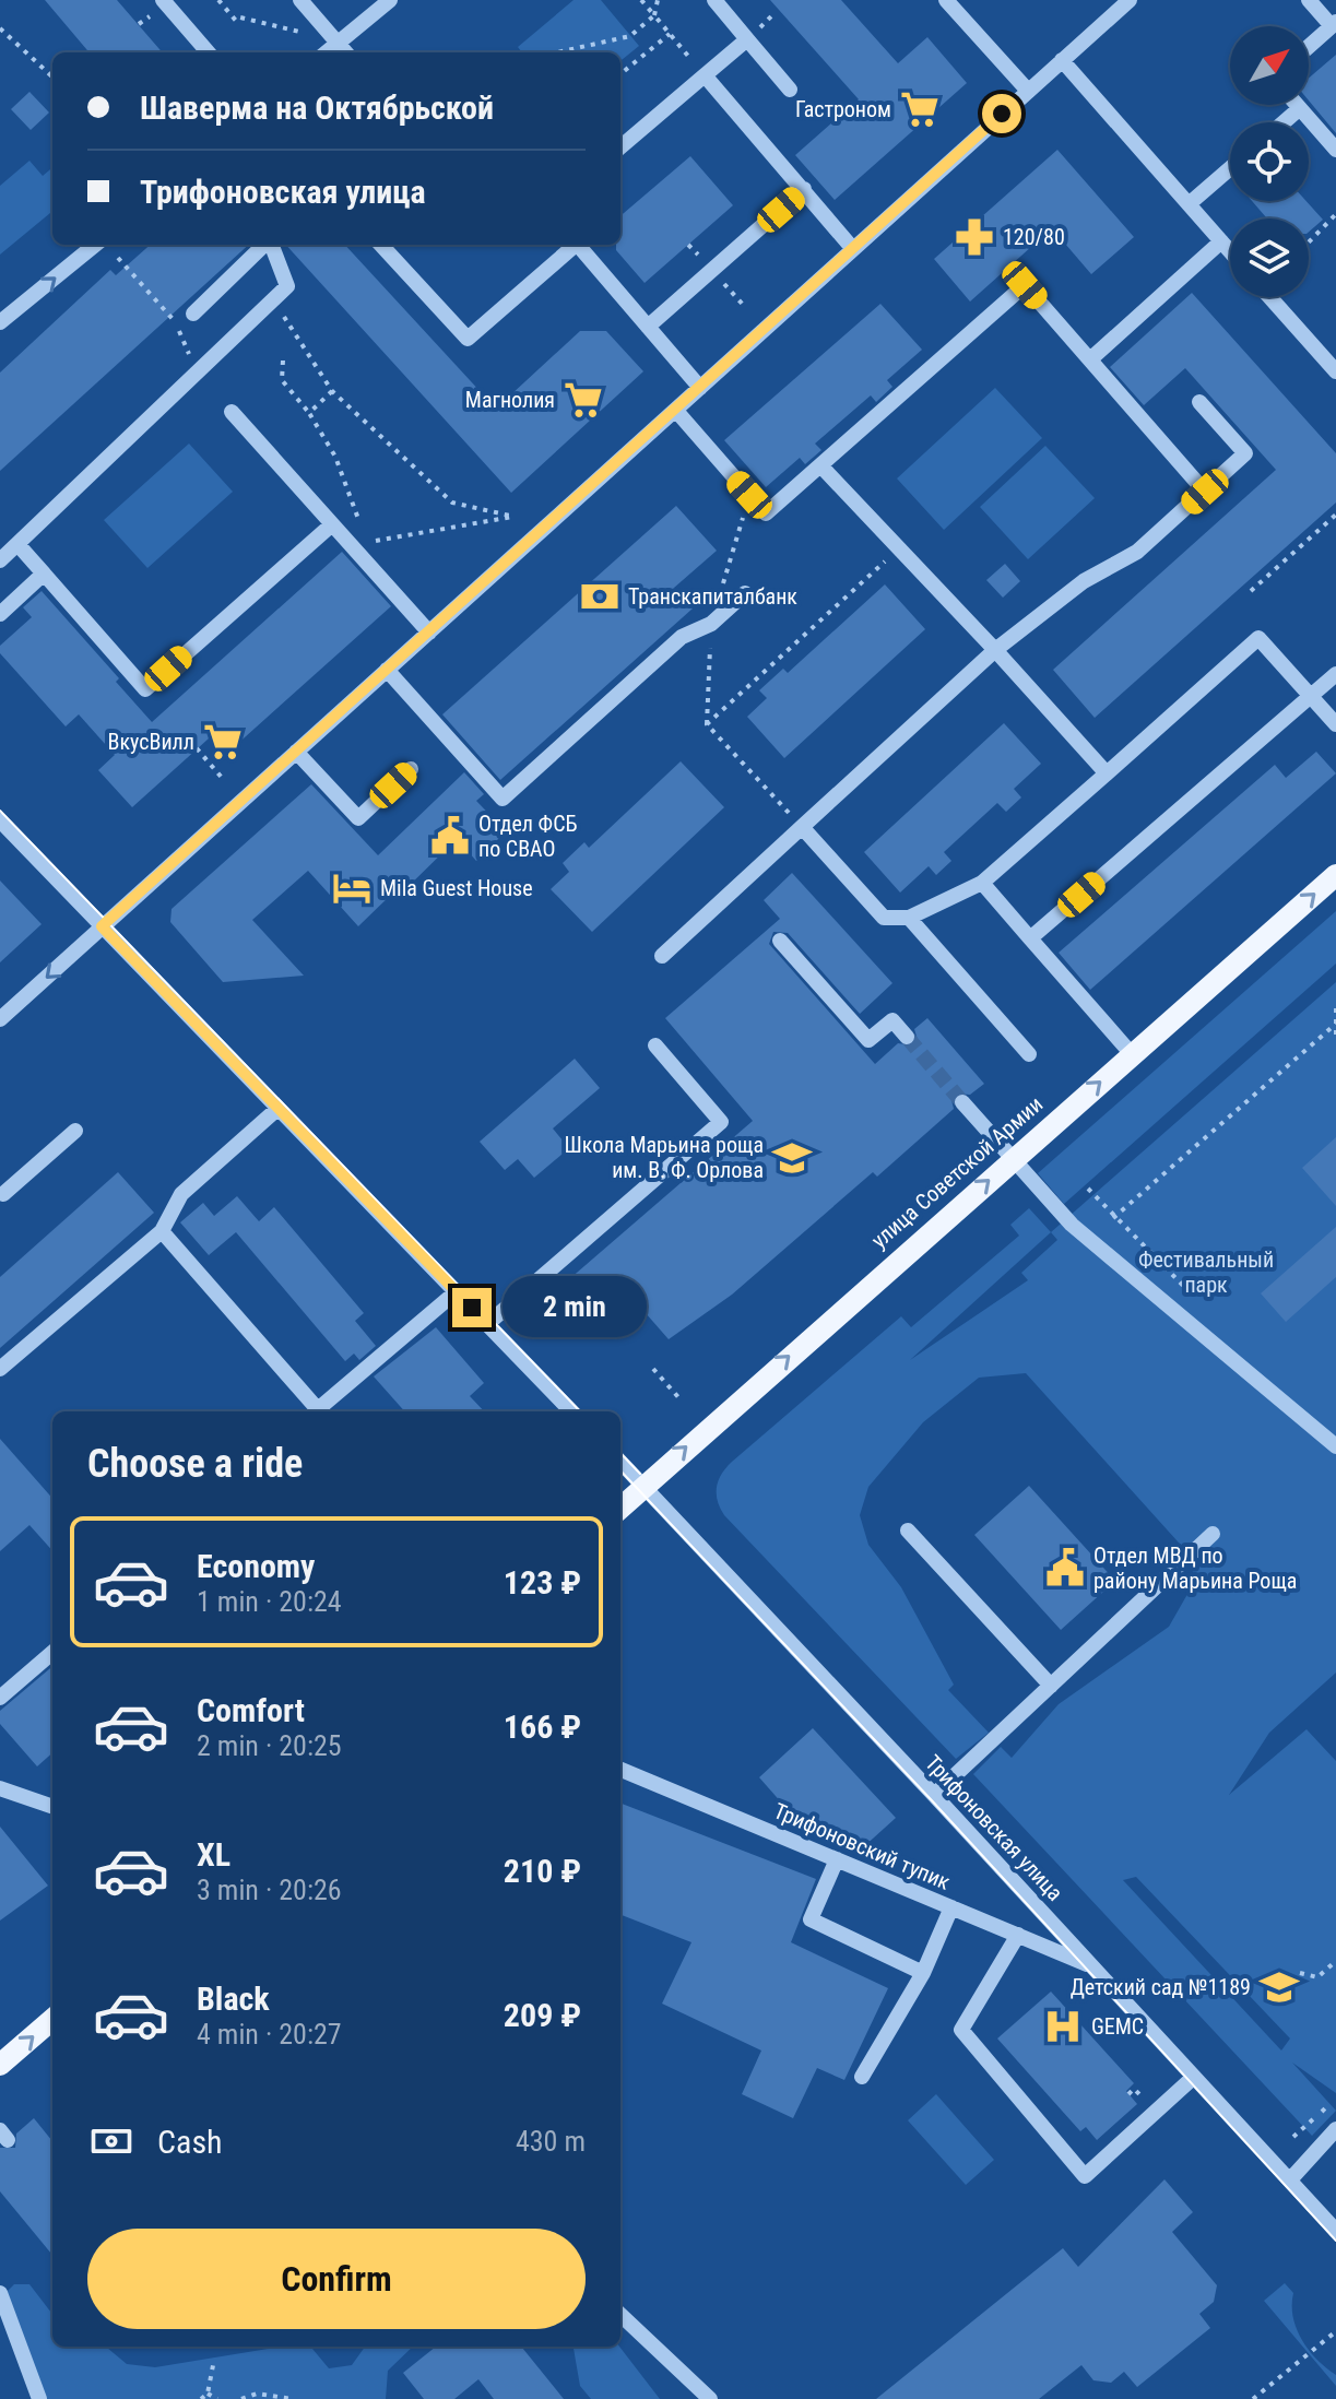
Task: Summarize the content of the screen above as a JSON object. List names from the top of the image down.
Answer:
{
  "streets": {
    "main road": ["улица Советской Армии"],
    "street": ["Трифоновская улица", "Трифоновский тупик"]
  },
  "crossings": [
    ["улица Советской Армии", "Трифоновская улица"],
    ["Трифоновская улица", "Трифоновский тупик"]
  ],
  "one_way": ["улица Советской Армии"],
  "parks": ["Фестивальный парк"],
  "places": {
    "supermarket": ["Гастроном", "Магнолия", "ВкусВилл"],
    "pharmacy": ["120/80"],
    "bank": ["Транскапиталбанк"],
    "public building": ["Отдел ФСБ по СВАО", "Отдел МВД по району Марьина Роща"],
    "hotel": ["Mila Guest House"],
    "school or university": ["Школа Марьина роща им. В. Ф. Орлова", "Детский сад №1189"],
    "hospital": ["GEMC"]
  },
  "north": "top right",
  "page": {
    "banner": ["Шаверма на Октябрьской", "Трифоновская улица"],
    "bubble": "2 min",
    "heading": "Choose a ride",
    "list": [
      {
        "name": "Economy",
        "note": "1 min · 20:24",
        "value": "123 ₽"
      },
      {
        "name": "Comfort",
        "note": "2 min · 20:25",
        "value": "166 ₽"
      },
      {
        "name": "XL",
        "note": "3 min · 20:26",
        "value": "210 ₽"
      },
      {
        "name": "Black",
        "note": "4 min · 20:27",
        "value": "209 ₽"
      }
    ],
    "pay": ["Cash", "430 m"],
    "buttons": "Confirm"
  }
}
